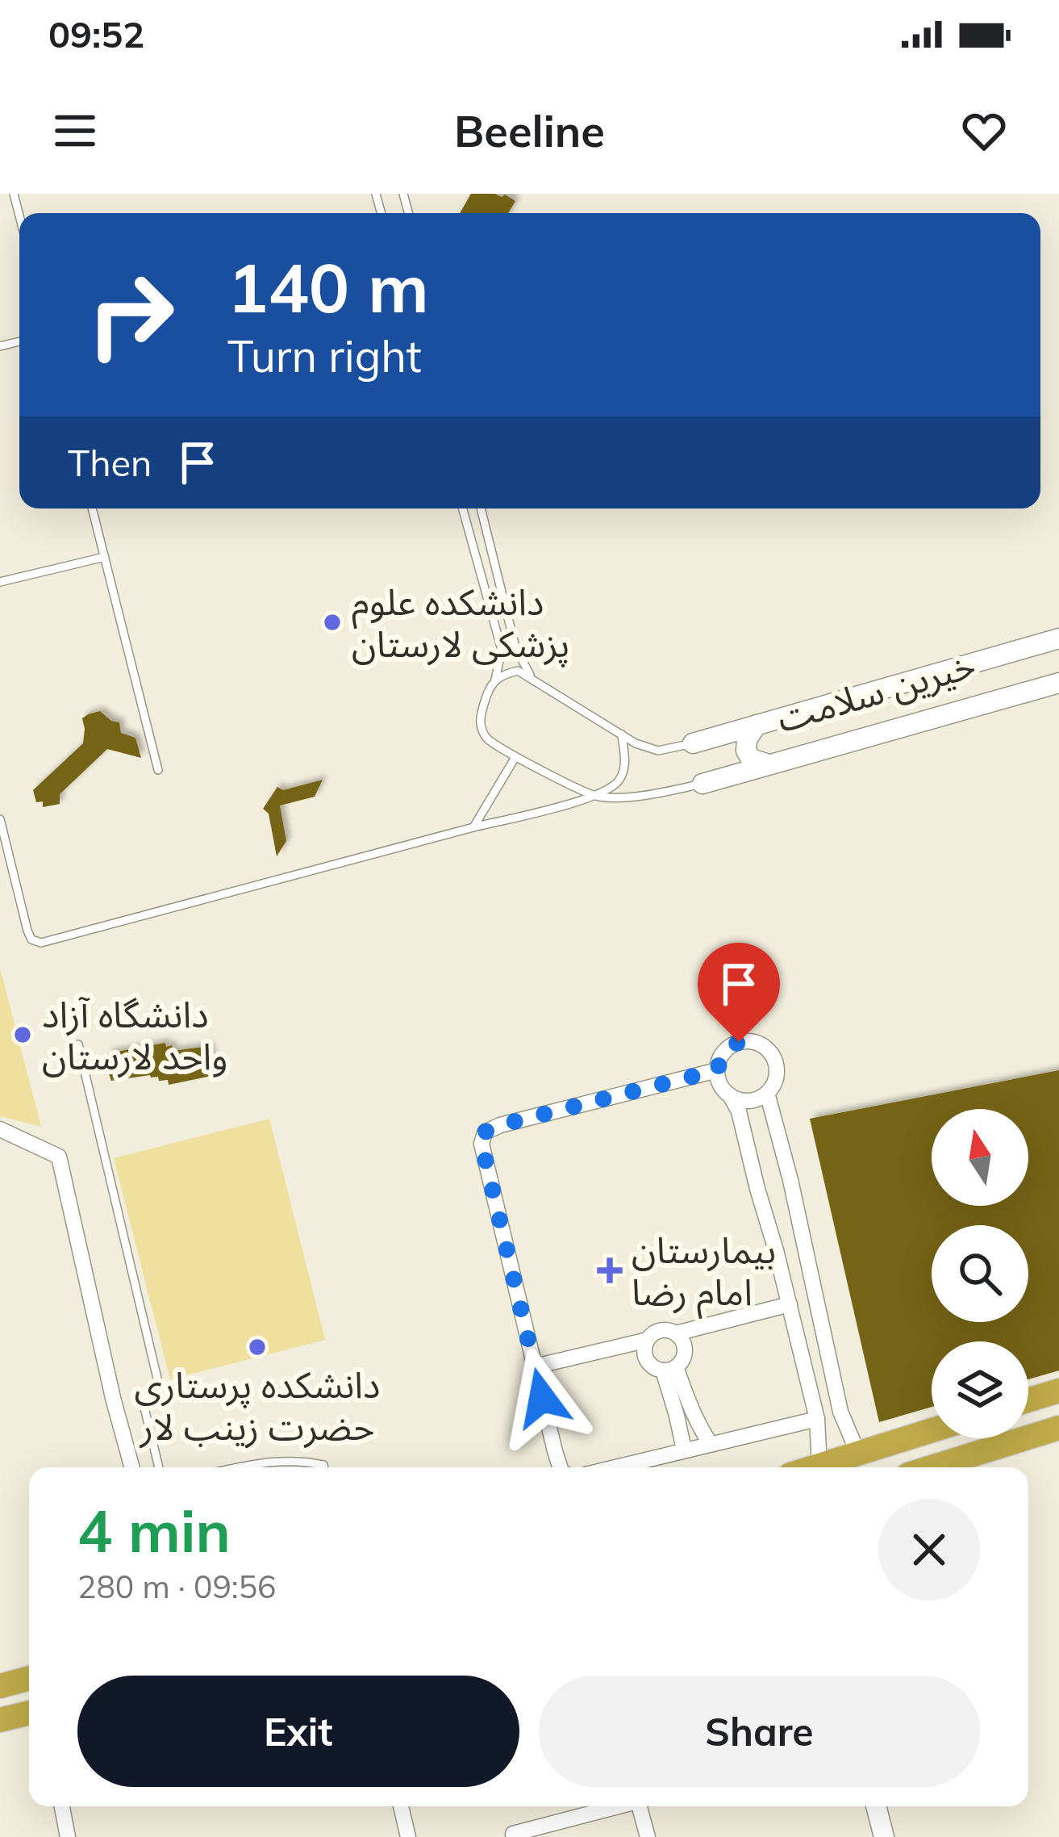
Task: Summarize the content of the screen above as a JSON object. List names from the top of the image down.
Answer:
{
  "streets": {
    "street": ["خیرین سلامت"]
  },
  "places": {
    "other": ["دانشکده علوم پزشکی لارستان", "دانشگاه آزاد واحد لارستان", "دانشکده پرستاری حضرت زینب لار"],
    "health": ["بیمارستان امام رضا"]
  },
  "north": "top",
  "page": {
    "status": "09:52",
    "header": "Beeline",
    "turn": ["140 m", "Turn right"],
    "then": "Then",
    "heading": ["4 min", "280 m · 09:56"],
    "buttons": ["Exit", "Share"]
  }
}
